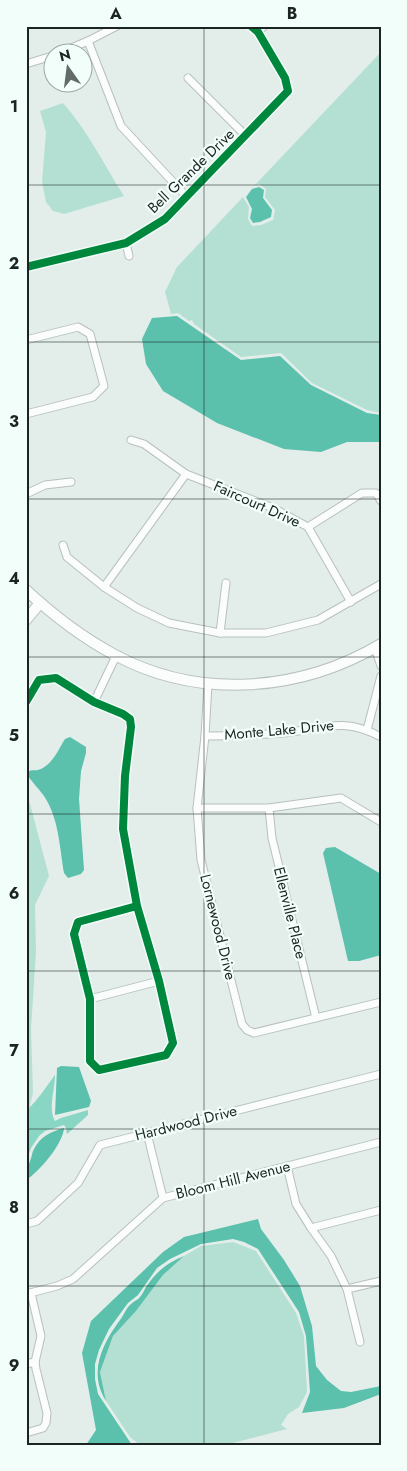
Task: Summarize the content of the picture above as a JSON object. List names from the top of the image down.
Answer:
{
  "streets": {
    "street": [
      "Bell Grande Drive",
      "Faircourt Drive",
      "Monte Lake Drive",
      "Ellenville Place",
      "Lornewood Drive",
      "Hardwood Drive",
      "Bloom Hill Avenue"
    ]
  },
  "crossings": [
    ["Monte Lake Drive", "Lornewood Drive"],
    ["Ellenville Place", "Lornewood Drive"]
  ],
  "north": "top",
  "grid": {
    "columns": ["A", "B"],
    "rows": [
      "1",
      "2",
      "3",
      "4",
      "5",
      "6",
      "7",
      "8",
      "9"
    ]
  }
}
